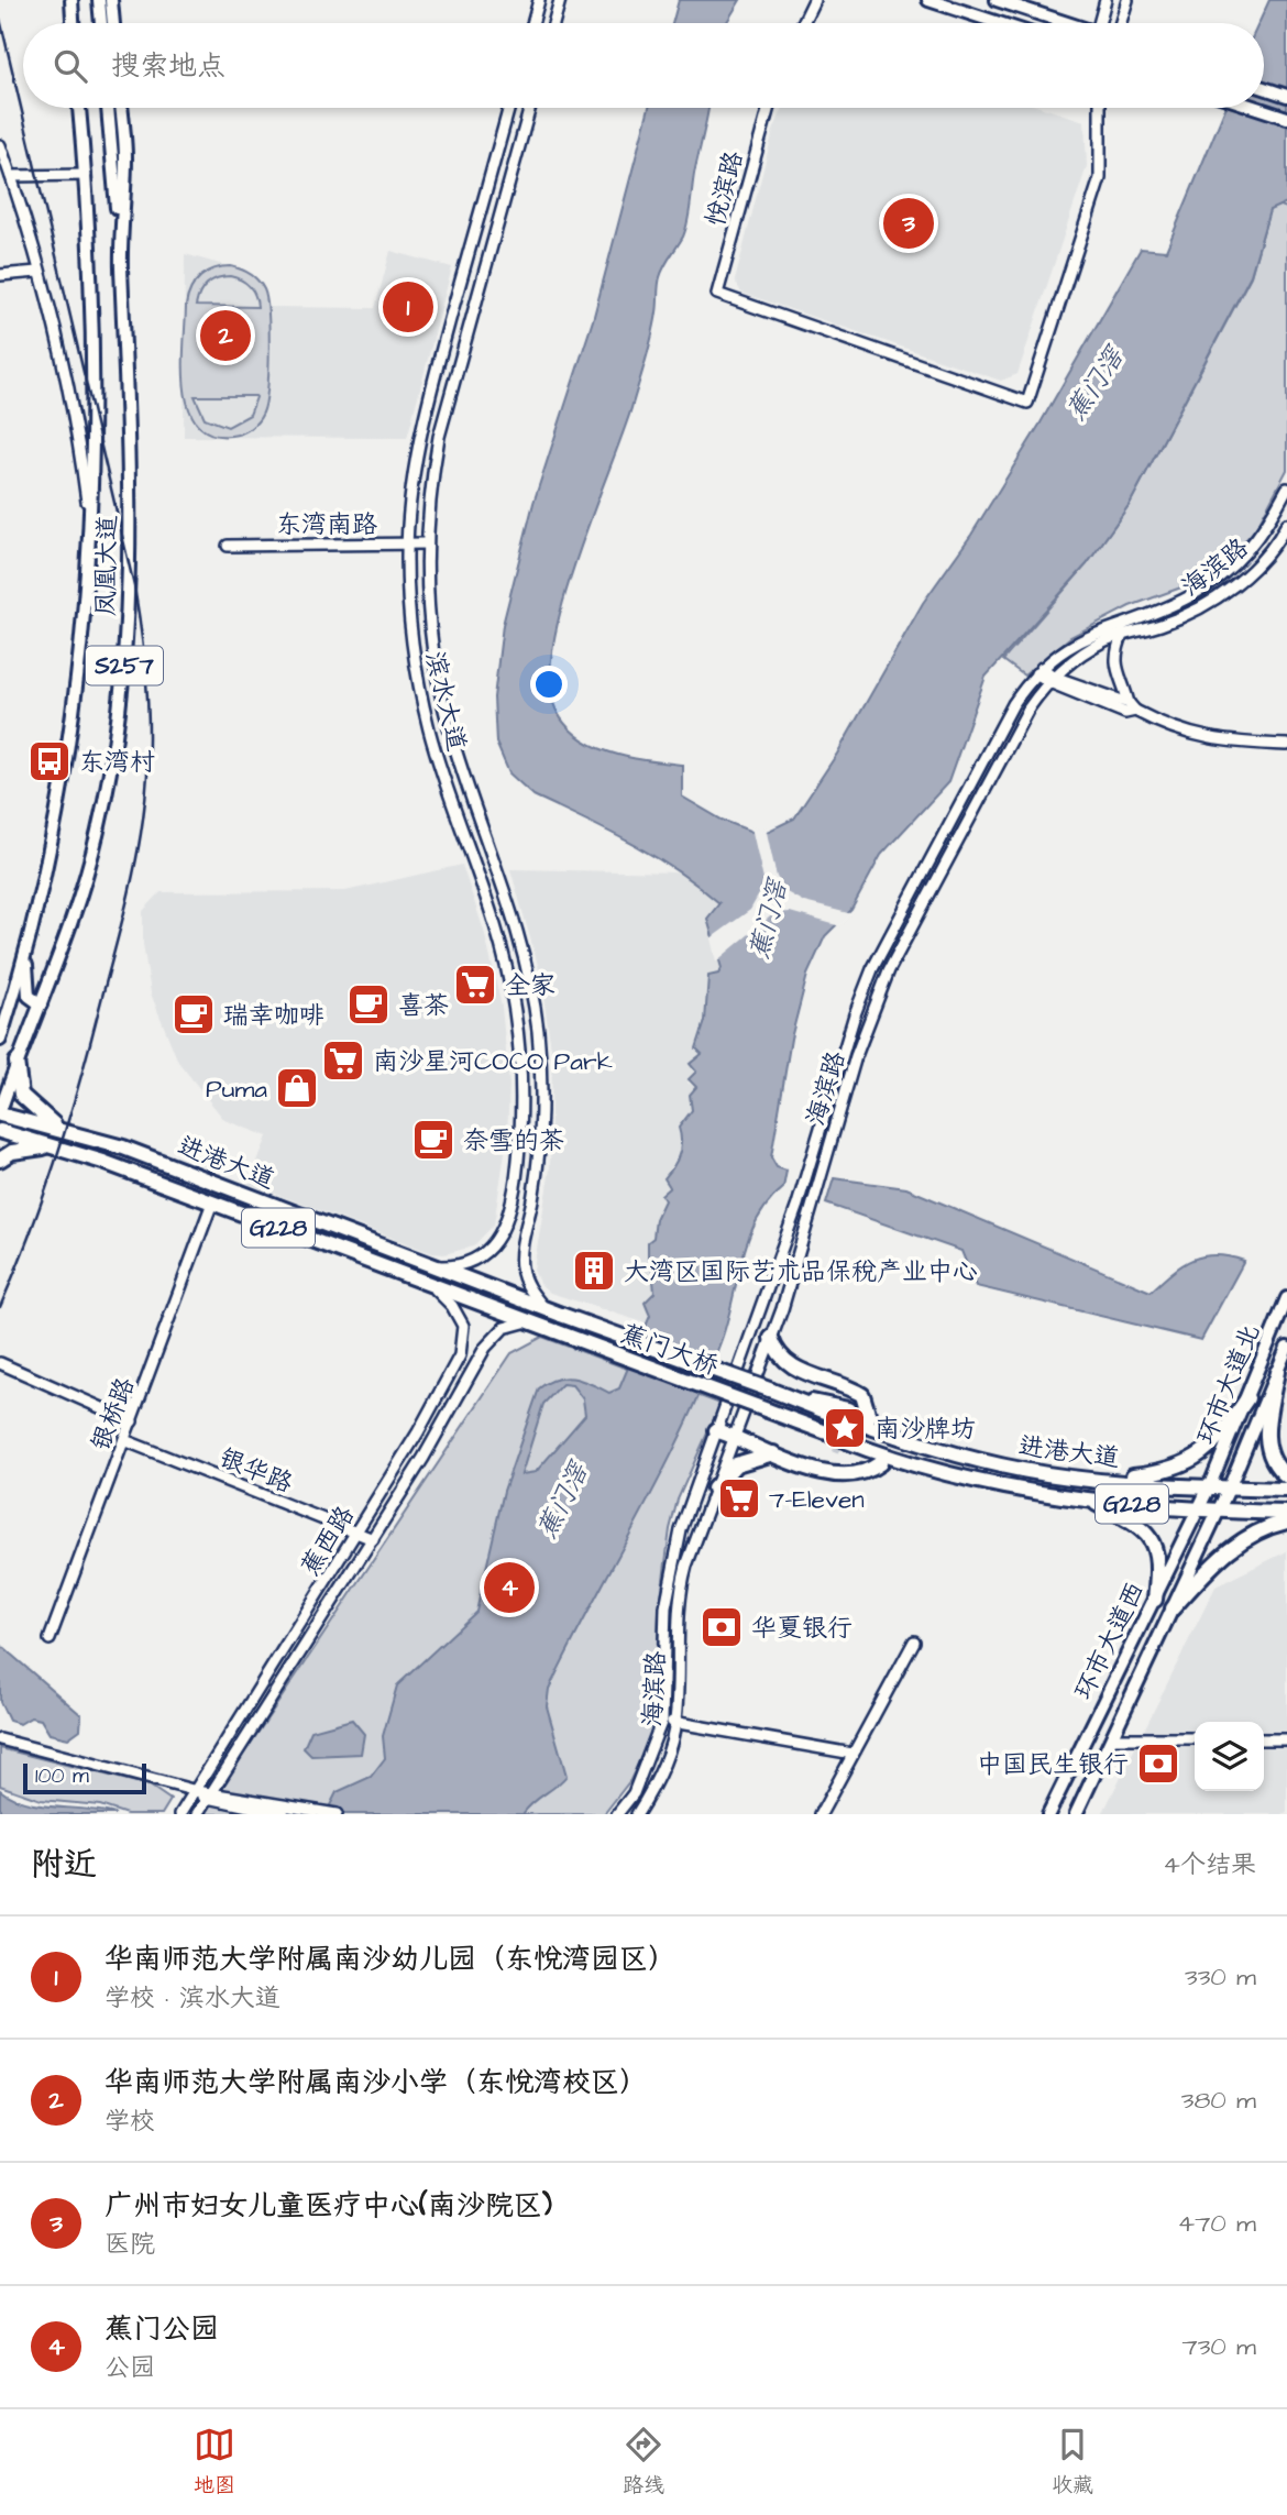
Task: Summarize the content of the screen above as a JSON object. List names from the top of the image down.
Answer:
{
  "streets": {
    "highway": ["进港大道", "G228", "蕉门大桥"],
    "main road": [
      "凤凰大道",
      "S257",
      "环市大道北",
      "环市大道西"
    ],
    "street": [
      "悦滨路",
      "东湾南路",
      "海滨路",
      "滨水大道",
      "银桥路",
      "银华路",
      "蕉西路"
    ]
  },
  "crossings": [
    ["东湾南路", "滨水大道"],
    ["凤凰大道", "S257"],
    ["凤凰大道", "进港大道"],
    ["滨水大道", "进港大道"],
    ["进港大道", "蕉门大桥"],
    ["进港大道", "环市大道北"],
    ["进港大道", "银桥路"],
    ["进港大道", "蕉西路"],
    ["进港大道", "环市大道西"],
    ["环市大道北", "环市大道西"],
    ["银桥路", "银华路"],
    ["银华路", "蕉西路"]
  ],
  "water": ["蕉门滘"],
  "places": {
    "bus stop": ["东湾村"],
    "supermarket": ["全家", "南沙星河COCO Park", "7-Eleven"],
    "cafe": ["喜茶", "瑞幸咖啡", "奈雪的茶"],
    "shop": ["Puma"],
    "building": ["大湾区国际艺术品保税产业中心"],
    "place": ["南沙牌坊"],
    "bank": ["华夏银行", "中国民生银行"]
  },
  "scale_bar": "100 m",
  "page": {
    "search": "搜索地点",
    "pins": [
      "3",
      "1",
      "2",
      "4"
    ],
    "scale": "100 m",
    "heading": ["附近", "4个结果"],
    "list": [
      {
        "mark": "1",
        "name": "华南师范大学附属南沙幼儿园（东悦湾园区）",
        "note": "学校 · 滨水大道",
        "value": "330 m"
      },
      {
        "mark": "2",
        "name": "华南师范大学附属南沙小学（东悦湾校区）",
        "note": "学校",
        "value": "380 m"
      },
      {
        "mark": "3",
        "name": "广州市妇女儿童医疗中心(南沙院区)",
        "note": "医院",
        "value": "470 m"
      },
      {
        "mark": "4",
        "name": "蕉门公园",
        "note": "公园",
        "value": "730 m"
      }
    ],
    "nav": ["地图", "路线", "收藏"]
  }
}
